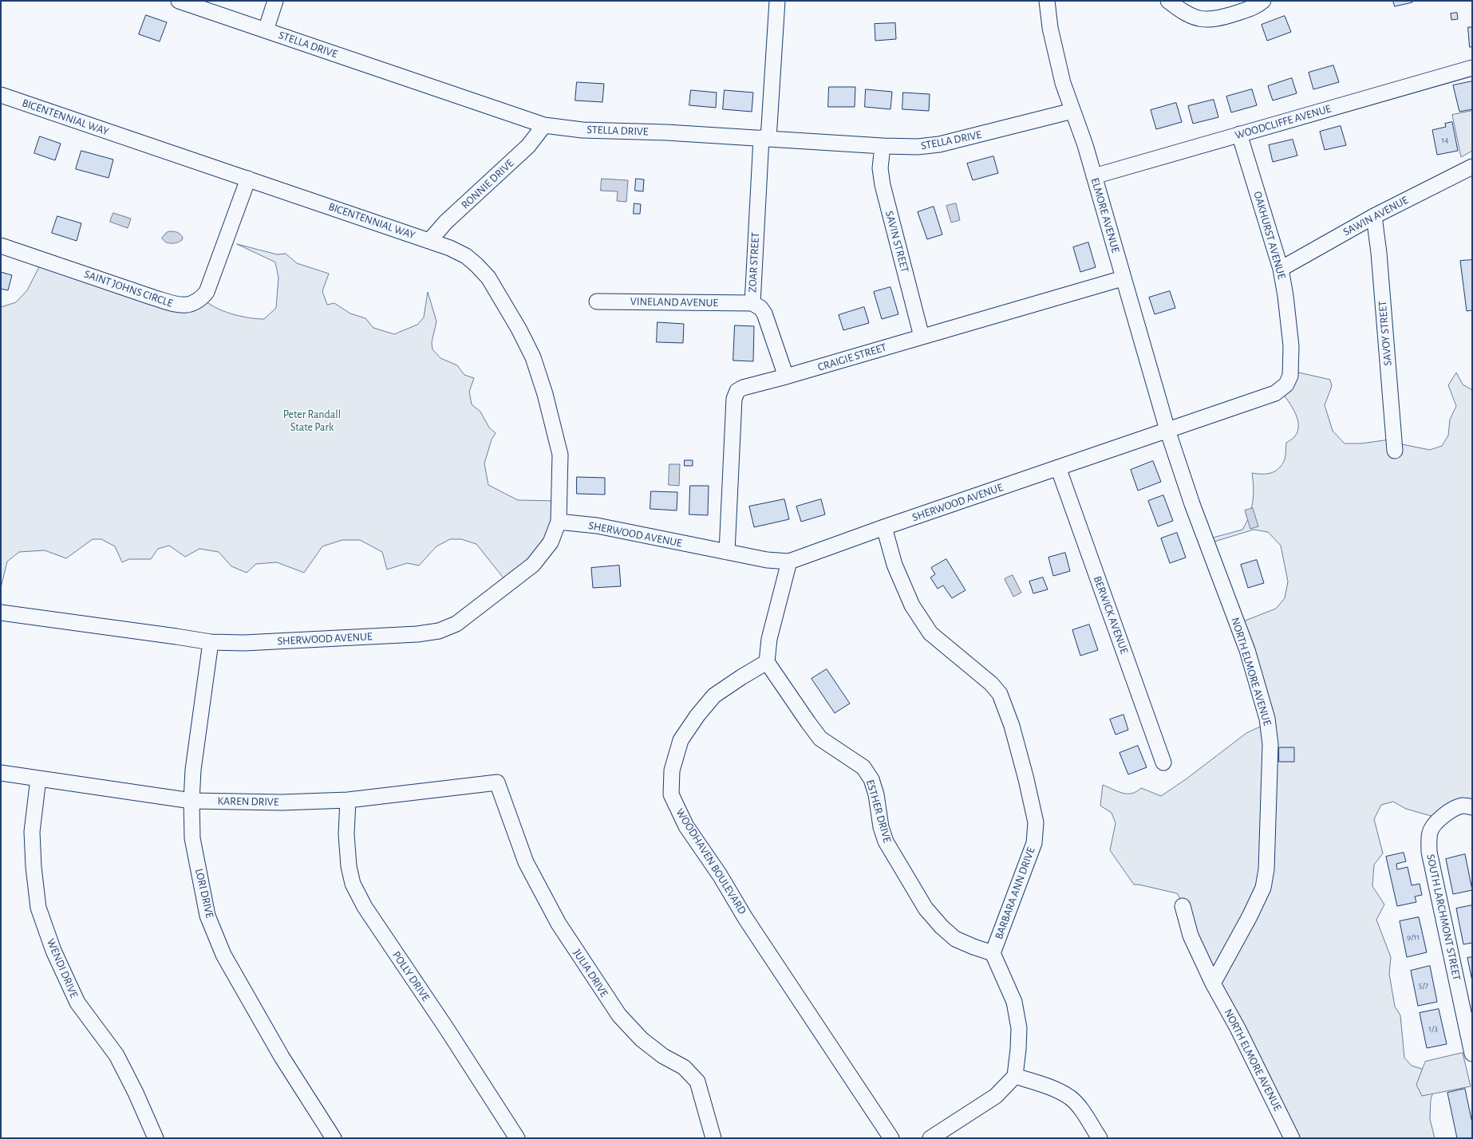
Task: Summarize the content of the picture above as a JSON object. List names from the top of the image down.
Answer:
{
  "streets": {
    "street": [
      "STELLA DRIVE",
      "BICENTENNIAL WAY",
      "WOODCLIFFE AVENUE",
      "RONNIE DRIVE",
      "ELMORE AVENUE",
      "SAWIN AVENUE",
      "OAKHURST AVENUE",
      "SAVIN STREET",
      "ZOAR STREET",
      "SAINT JOHNS CIRCLE",
      "VINELAND AVENUE",
      "SAVOY STREET",
      "CRAIGIE STREET",
      "SHERWOOD AVENUE",
      "BERWICK AVENUE",
      "NORTH ELMORE AVENUE",
      "KAREN DRIVE",
      "ESTHER DRIVE",
      "WOODHAVEN BOULEVARD",
      "LORI DRIVE",
      "BARBARA ANN DRIVE",
      "SOUTH LARCHMONT STREET",
      "WENDI DRIVE",
      "JULIA DRIVE",
      "POLLY DRIVE"
    ]
  },
  "crossings": [
    ["STELLA DRIVE", "RONNIE DRIVE"],
    ["STELLA DRIVE", "ELMORE AVENUE"],
    ["STELLA DRIVE", "SAVIN STREET"],
    ["STELLA DRIVE", "ZOAR STREET"],
    ["BICENTENNIAL WAY", "RONNIE DRIVE"],
    ["BICENTENNIAL WAY", "SAINT JOHNS CIRCLE"],
    ["BICENTENNIAL WAY", "SHERWOOD AVENUE"],
    ["WOODCLIFFE AVENUE", "ELMORE AVENUE"],
    ["WOODCLIFFE AVENUE", "OAKHURST AVENUE"],
    ["ELMORE AVENUE", "CRAIGIE STREET"],
    ["ELMORE AVENUE", "SHERWOOD AVENUE"],
    ["ELMORE AVENUE", "NORTH ELMORE AVENUE"],
    ["SAWIN AVENUE", "OAKHURST AVENUE"],
    ["SAWIN AVENUE", "SAVOY STREET"],
    ["OAKHURST AVENUE", "SHERWOOD AVENUE"],
    ["SAVIN STREET", "CRAIGIE STREET"],
    ["ZOAR STREET", "VINELAND AVENUE"],
    ["ZOAR STREET", "CRAIGIE STREET"],
    ["CRAIGIE STREET", "SHERWOOD AVENUE"],
    ["SHERWOOD AVENUE", "BERWICK AVENUE"],
    ["SHERWOOD AVENUE", "NORTH ELMORE AVENUE"],
    ["SHERWOOD AVENUE", "LORI DRIVE"],
    ["SHERWOOD AVENUE", "BARBARA ANN DRIVE"],
    ["KAREN DRIVE", "LORI DRIVE"],
    ["KAREN DRIVE", "WENDI DRIVE"],
    ["KAREN DRIVE", "JULIA DRIVE"],
    ["KAREN DRIVE", "POLLY DRIVE"],
    ["ESTHER DRIVE", "WOODHAVEN BOULEVARD"],
    ["ESTHER DRIVE", "BARBARA ANN DRIVE"]
  ],
  "parks": ["Peter Randall State Park"],
  "house_numbers": [
    "14",
    "9/11",
    "5/7",
    "1/3"
  ]
}
